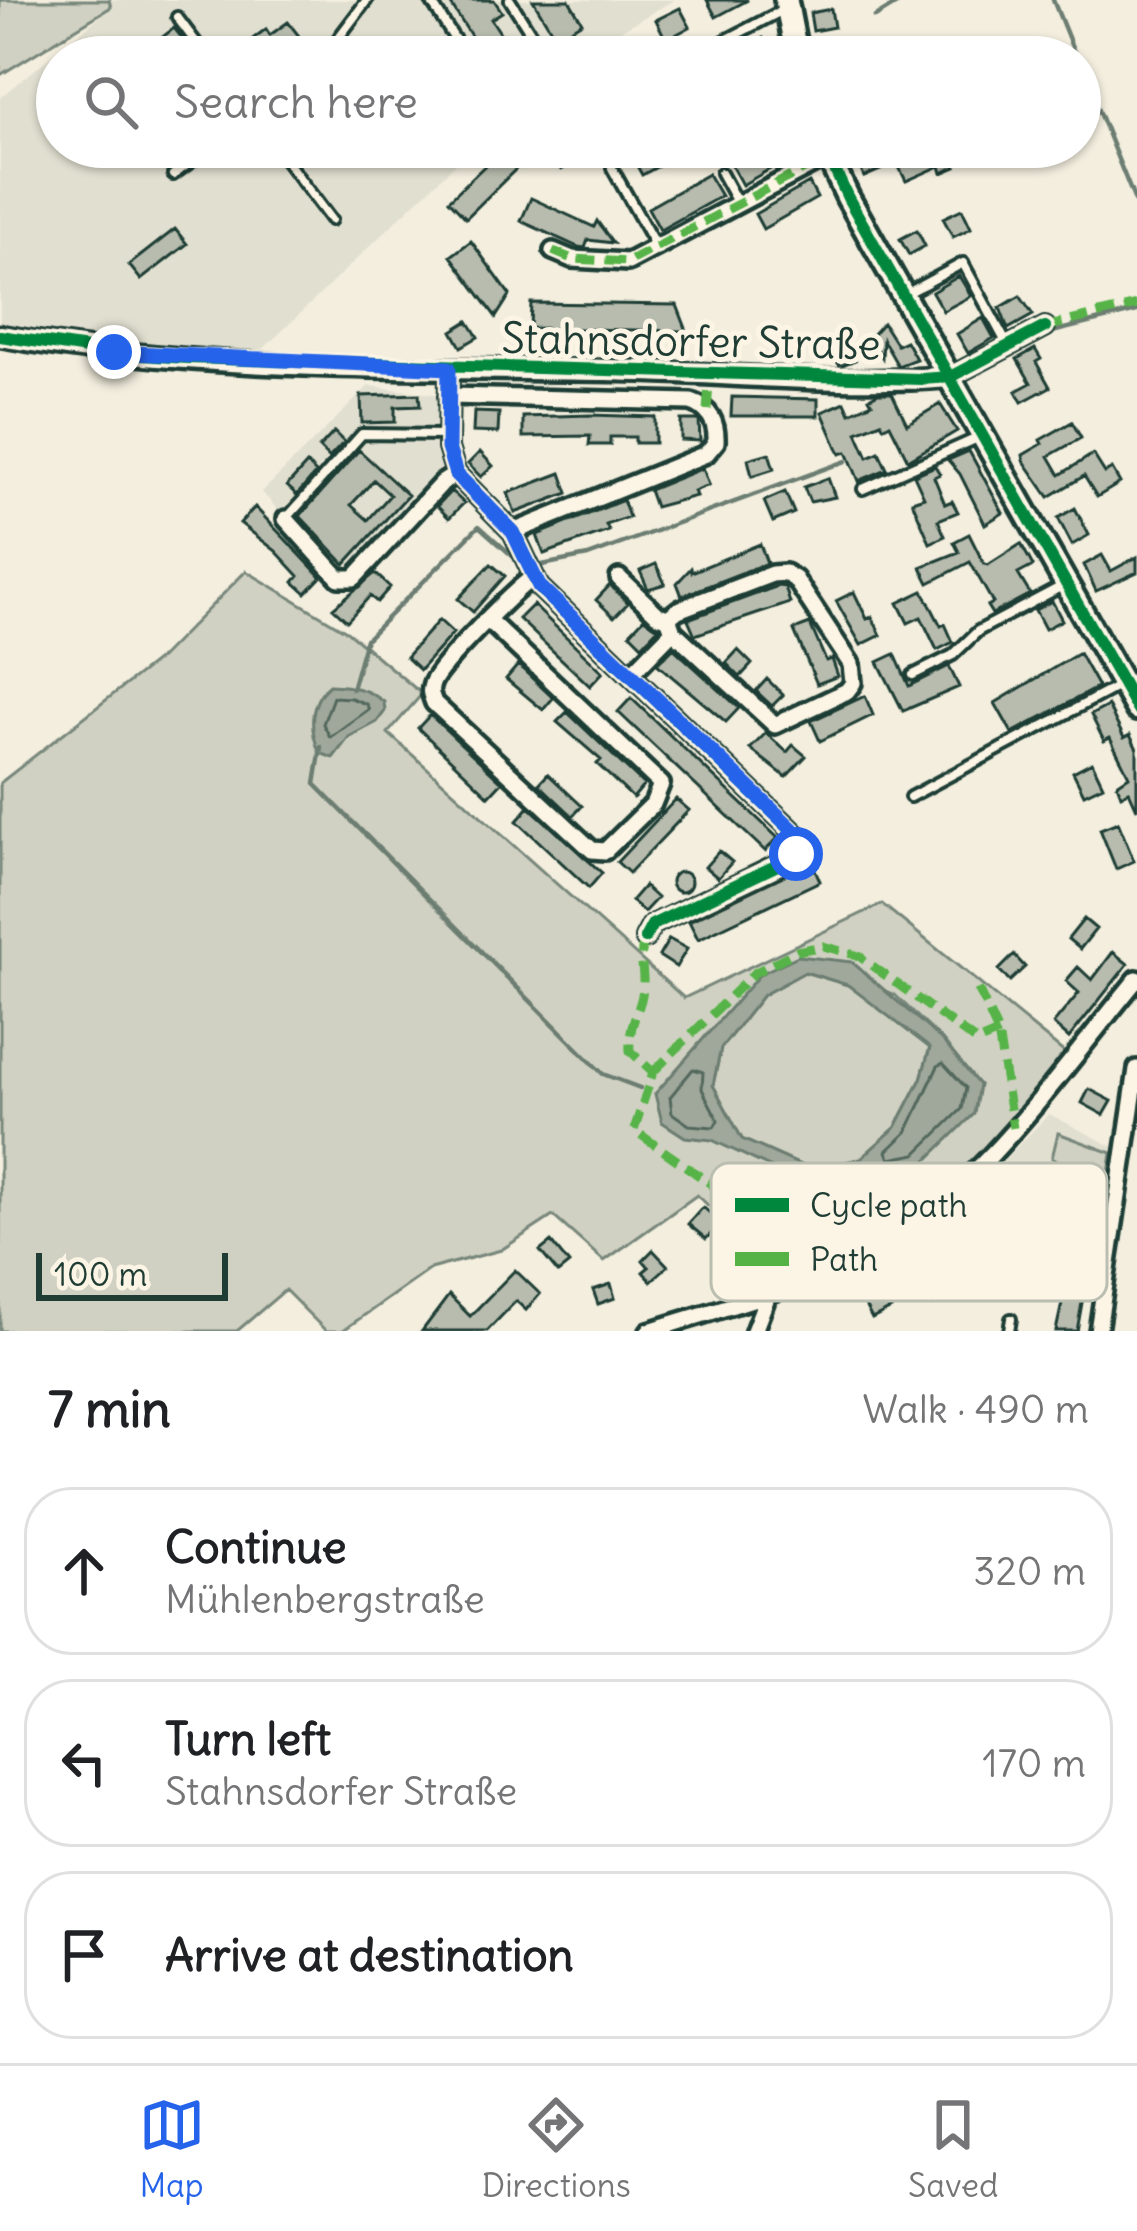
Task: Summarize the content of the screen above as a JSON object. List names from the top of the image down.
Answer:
{
  "streets": {
    "street": ["Stahnsdorfer Straße"]
  },
  "legend": ["Cycle path", "Path"],
  "scale_bar": "100 m",
  "page": {
    "search": "Search here",
    "scale": "100 m",
    "heading": ["7 min", "Walk · 490 m"],
    "list": [
      ["Continue", "Mühlenbergstraße", "320 m"],
      ["Turn left", "Stahnsdorfer Straße", "170 m"],
      "Arrive at destination"
    ],
    "nav": ["Map", "Directions", "Saved"]
  }
}
